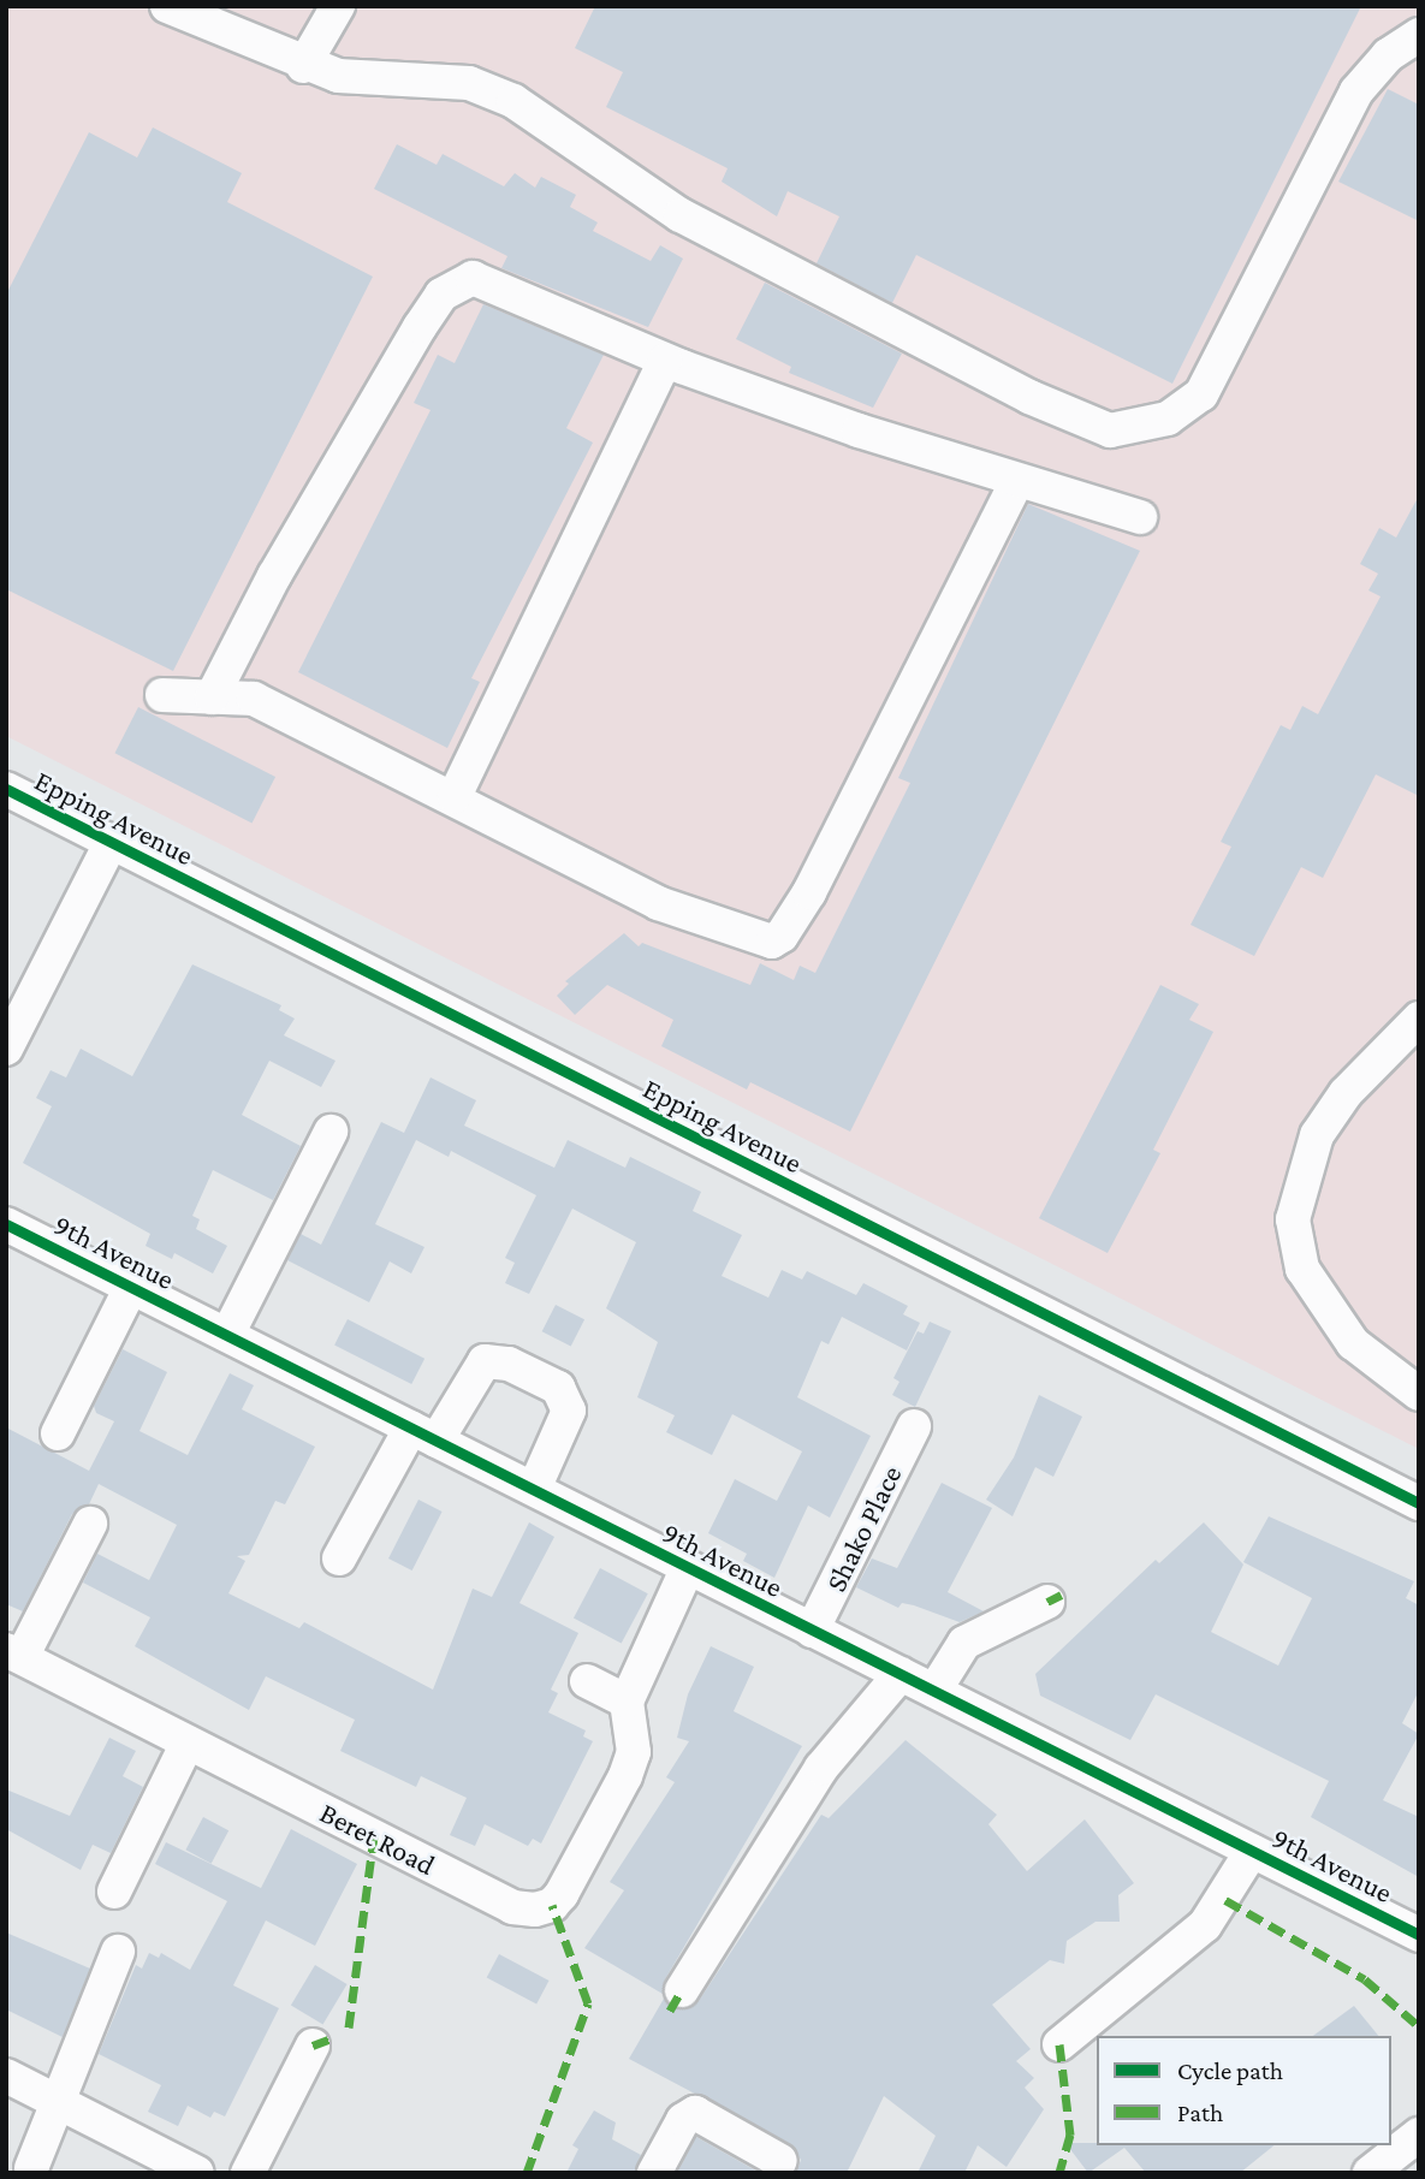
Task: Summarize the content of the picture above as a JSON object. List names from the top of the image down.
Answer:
{
  "streets": {
    "street": [
      "Epping Avenue",
      "9th Avenue",
      "Shako Place",
      "Beret Road"
    ]
  },
  "crossings": [
    ["9th Avenue", "Shako Place"]
  ],
  "legend": ["Cycle path", "Path"]
}
